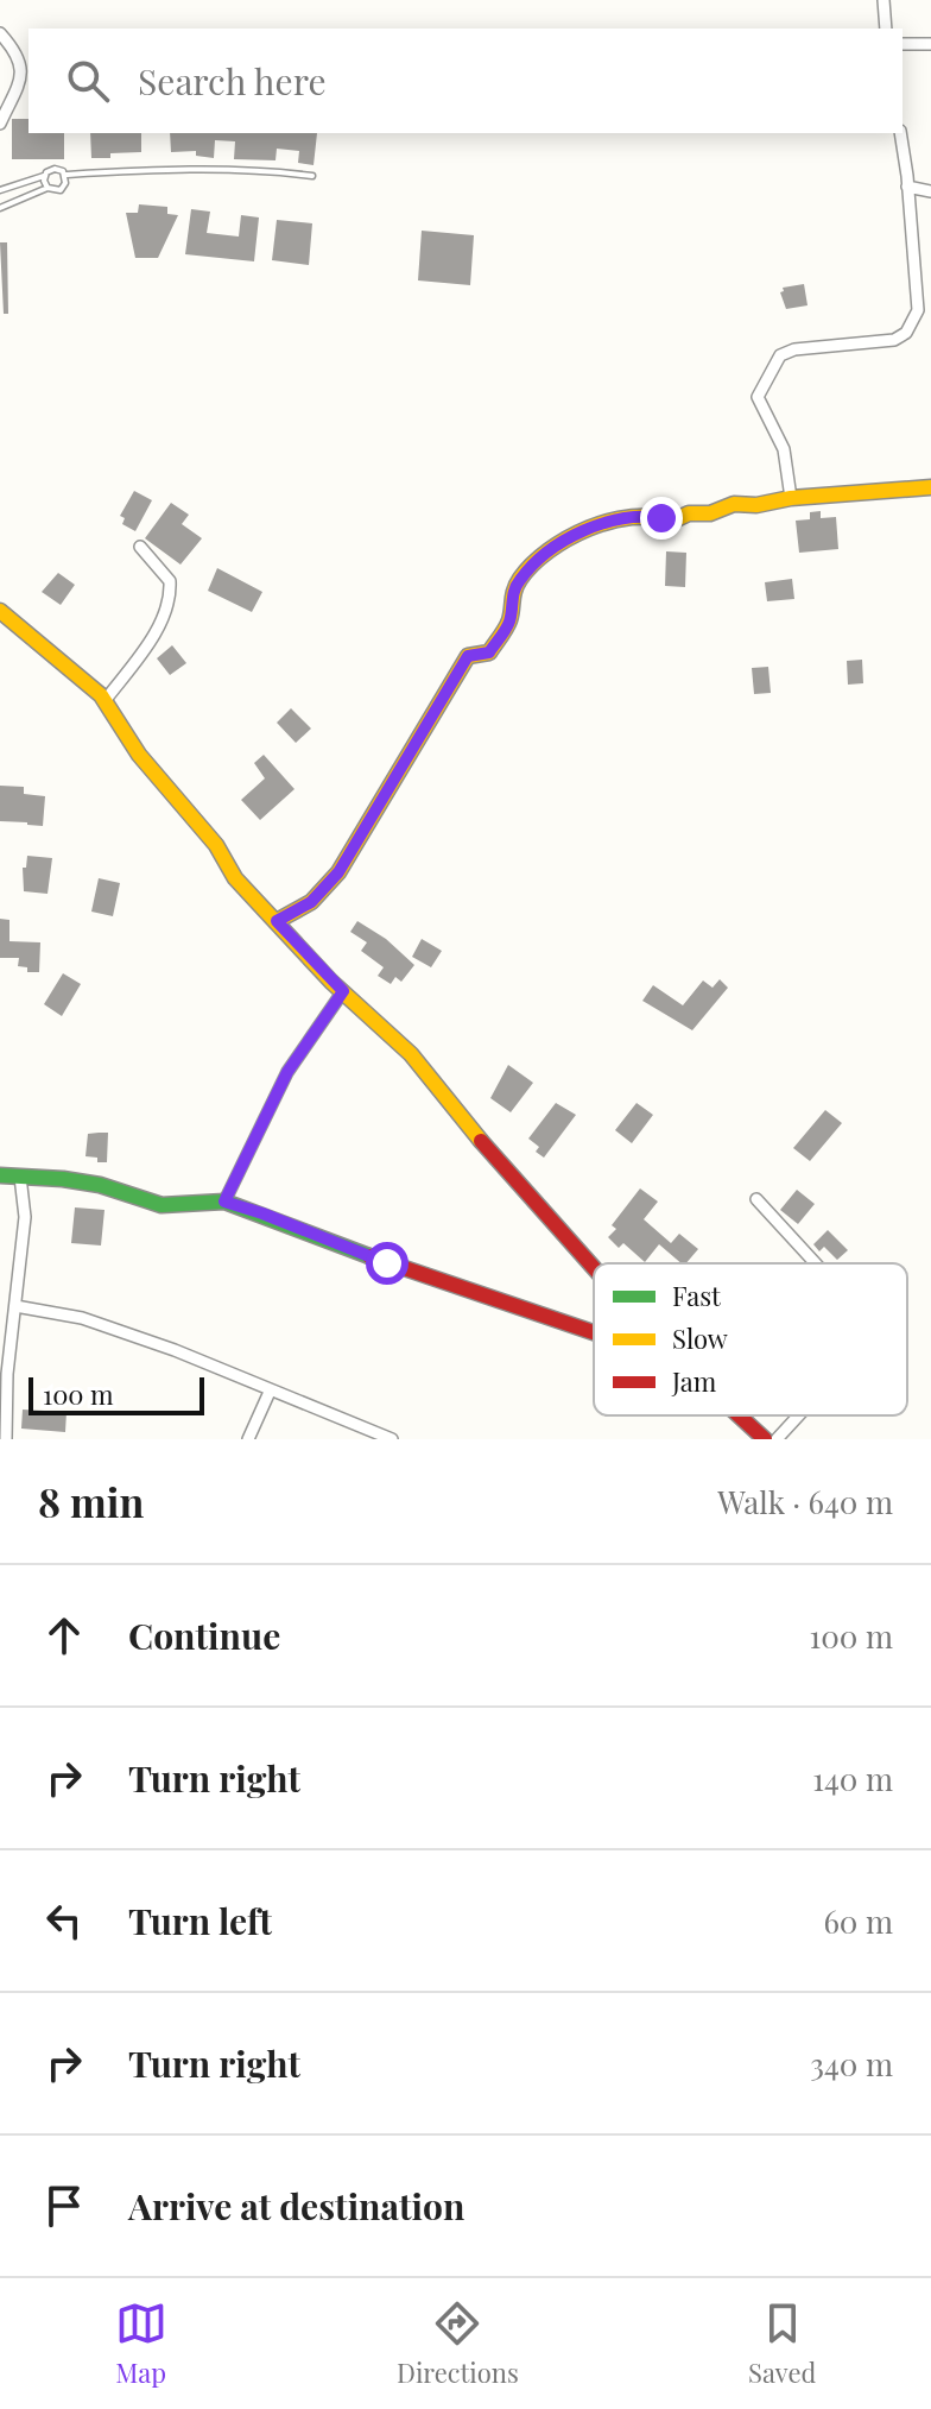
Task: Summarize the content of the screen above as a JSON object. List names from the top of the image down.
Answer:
{
  "legend": ["Fast", "Slow", "Jam"],
  "scale_bar": "100 m",
  "page": {
    "search": "Search here",
    "scale": "100 m",
    "heading": ["8 min", "Walk · 640 m"],
    "list": [
      ["Continue", "100 m"],
      ["Turn right", "140 m"],
      ["Turn left", "60 m"],
      ["Turn right", "340 m"],
      "Arrive at destination"
    ],
    "nav": ["Map", "Directions", "Saved"]
  }
}
